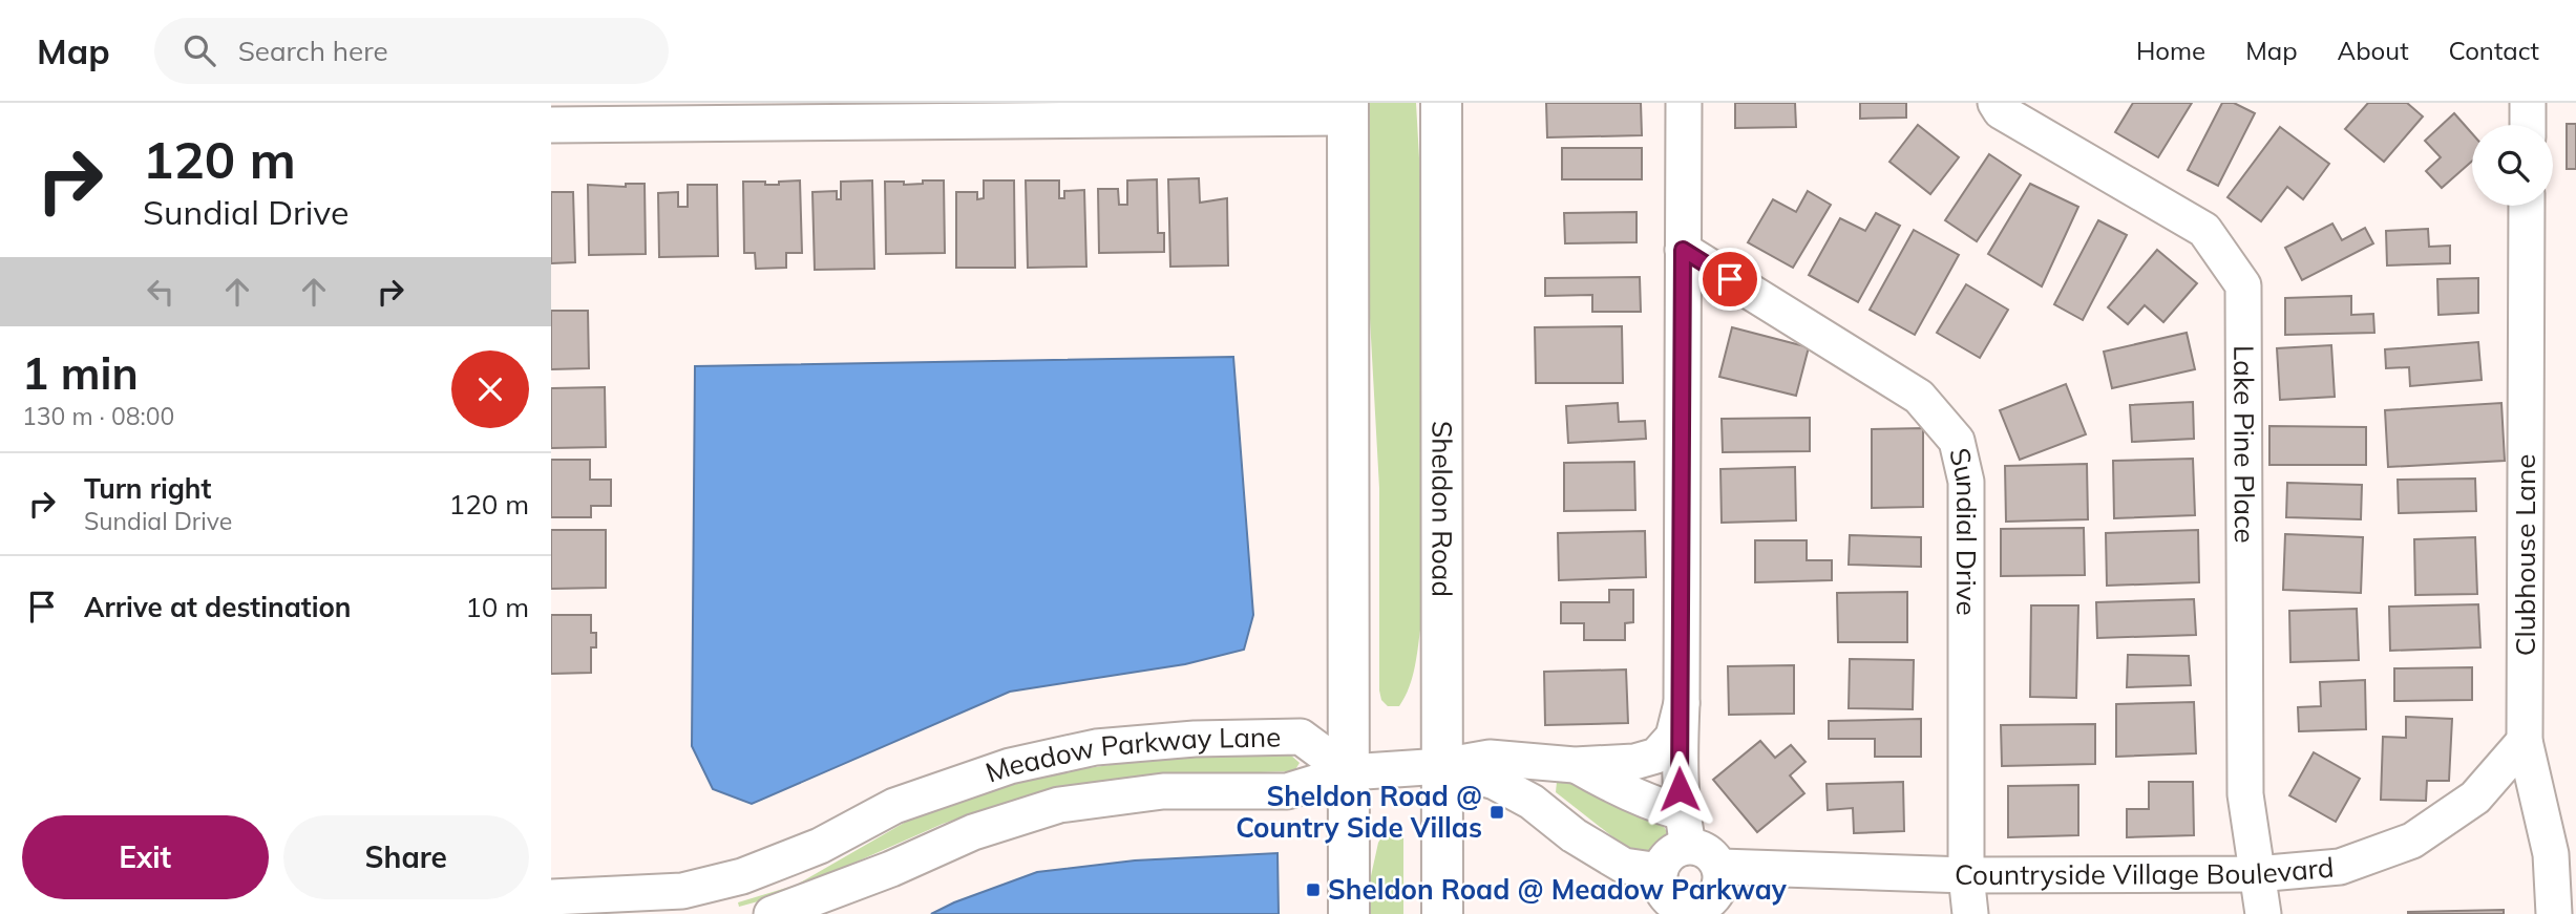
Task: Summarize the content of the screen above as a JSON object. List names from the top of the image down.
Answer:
{
  "streets": {
    "main road": ["Sheldon Road"],
    "street": [
      "Lake Pine Place",
      "Sundial Drive",
      "Clubhouse Lane",
      "Meadow Parkway Lane",
      "Countryside Village Boulevard"
    ]
  },
  "crossings": [
    ["Lake Pine Place", "Countryside Village Boulevard"],
    ["Sundial Drive", "Countryside Village Boulevard"],
    ["Clubhouse Lane", "Countryside Village Boulevard"]
  ],
  "places": {
    "transit": ["Sheldon Road @ Country Side Villas", "Sheldon Road @ Meadow Parkway"]
  },
  "page": {
    "header": "Map",
    "search": "Search here",
    "nav": [
      "Home",
      "Map",
      "About",
      "Contact"
    ],
    "turn": ["120 m", "Sundial Drive"],
    "heading": ["1 min", "130 m · 08:00"],
    "list": [
      {
        "name": "Turn right",
        "note": "Sundial Drive",
        "value": "120 m"
      },
      {
        "name": "Arrive at destination",
        "value": "10 m"
      }
    ],
    "buttons": ["Exit", "Share"]
  }
}
